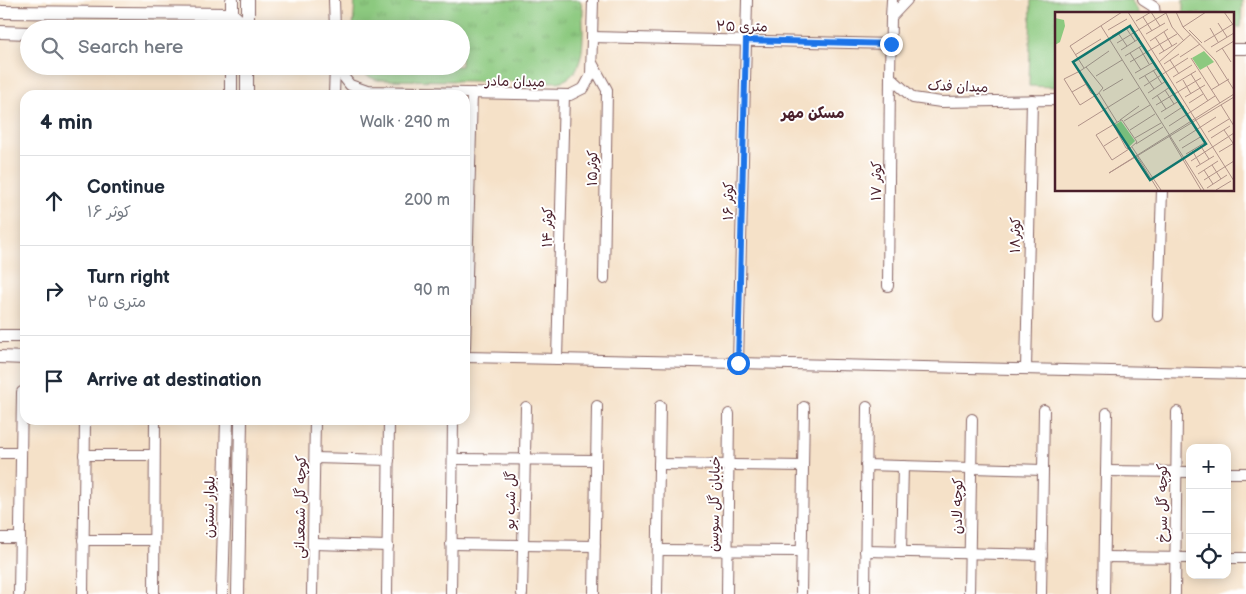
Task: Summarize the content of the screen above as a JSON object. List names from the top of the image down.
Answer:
{
  "streets": {
    "street": [
      "۲۵ متری",
      "میدان مادر",
      "میدان فدک",
      "کوثر۱۵",
      "کوثر ۱۷",
      "کوثر ۱۶",
      "کوثر ۱۴",
      "کوثر۱۸",
      "گل شب بو",
      "کوچه گل سرخ",
      "خیابان گل سوسن",
      "کوچه لادن",
      "بلوار نسترن",
      "کوچه گل شمعدانی"
    ]
  },
  "crossings": [
    ["۲۵ متری", "میدان مادر"],
    ["۲۵ متری", "کوثر ۱۶"],
    ["میدان مادر", "کوثر۱۵"],
    ["میدان مادر", "کوثر ۱۴"],
    ["میدان فدک", "کوثر ۱۷"],
    ["میدان فدک", "کوثر۱۸"]
  ],
  "districts": ["مسکن مهر"],
  "page": {
    "search": "Search here",
    "heading": ["4 min", "Walk · 290 m"],
    "list": [
      ["Continue", "کوثر ۱۶", "200 m"],
      ["Turn right", "۲۵ متری", "90 m"],
      "Arrive at destination"
    ],
    "map_buttons": ["+", "−"]
  }
}
